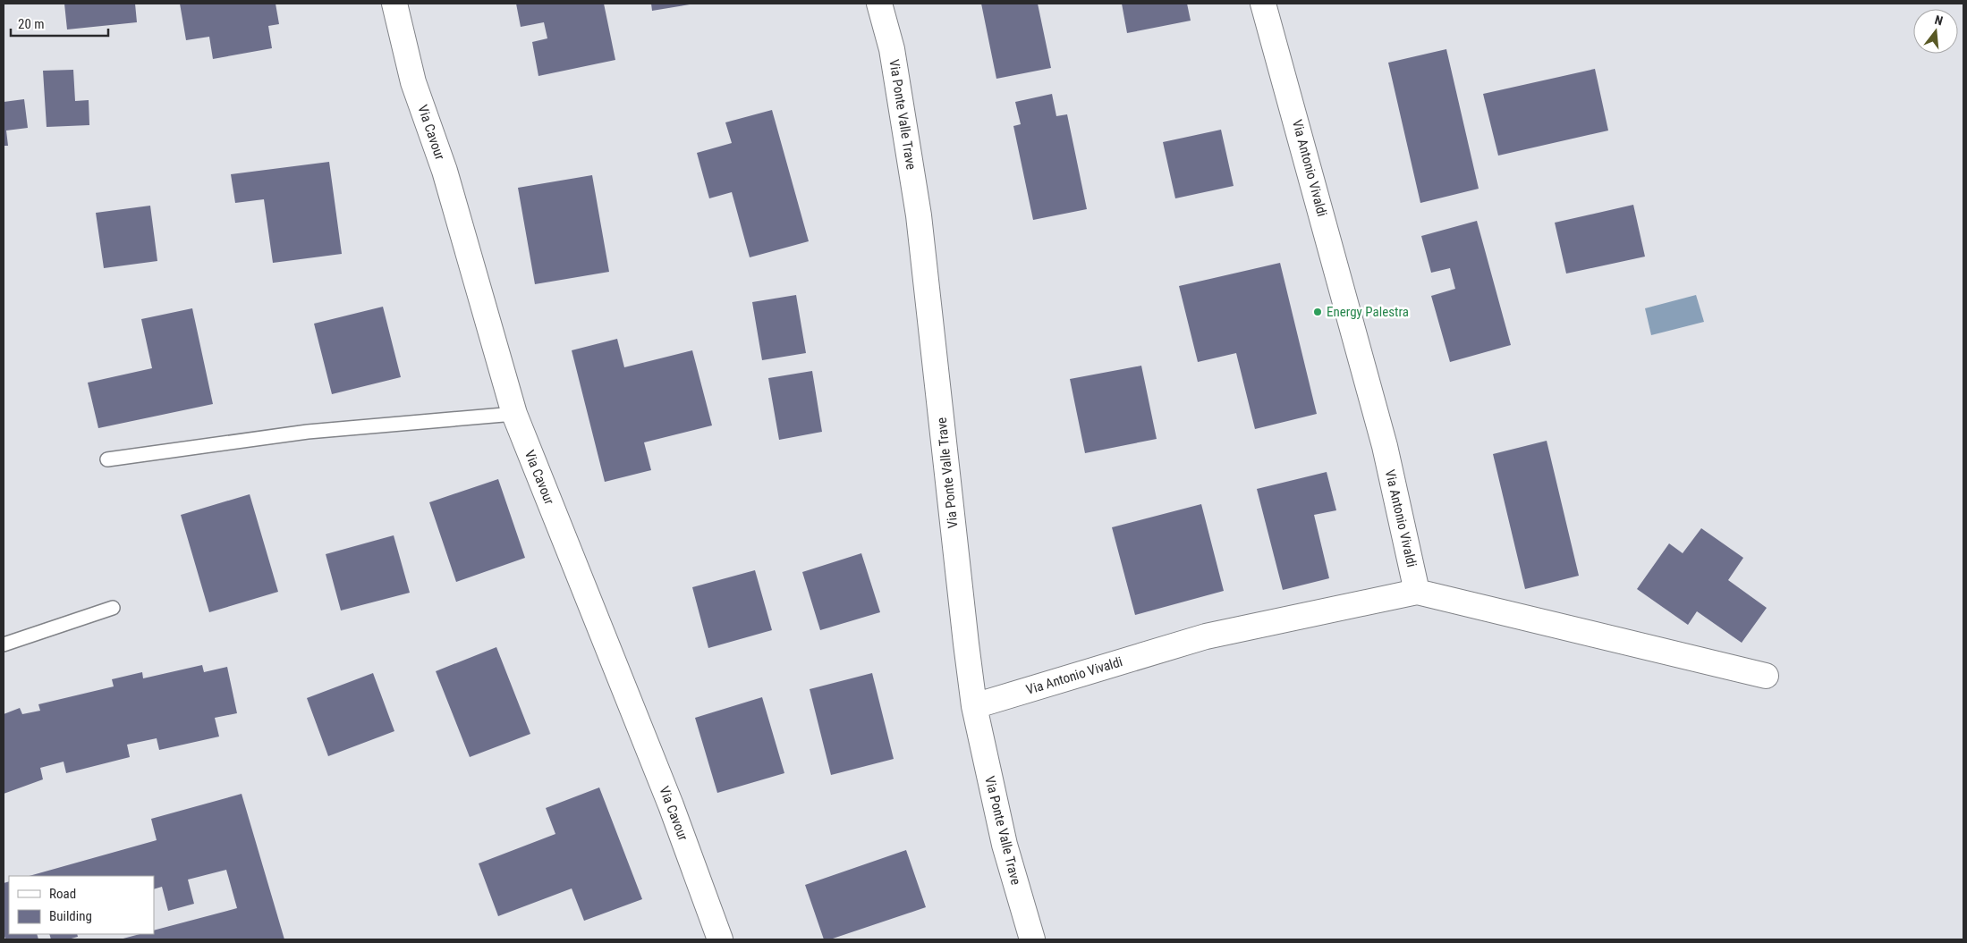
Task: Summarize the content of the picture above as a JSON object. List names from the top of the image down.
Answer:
{
  "streets": {
    "street": ["Via Ponte Valle Trave", "Via Cavour", "Via Antonio Vivaldi"]
  },
  "crossings": [
    ["Via Ponte Valle Trave", "Via Antonio Vivaldi"]
  ],
  "places": ["Energy Palestra"],
  "legend": ["Road", "Building"],
  "scale_bar": "20 m",
  "north": "top"
}
